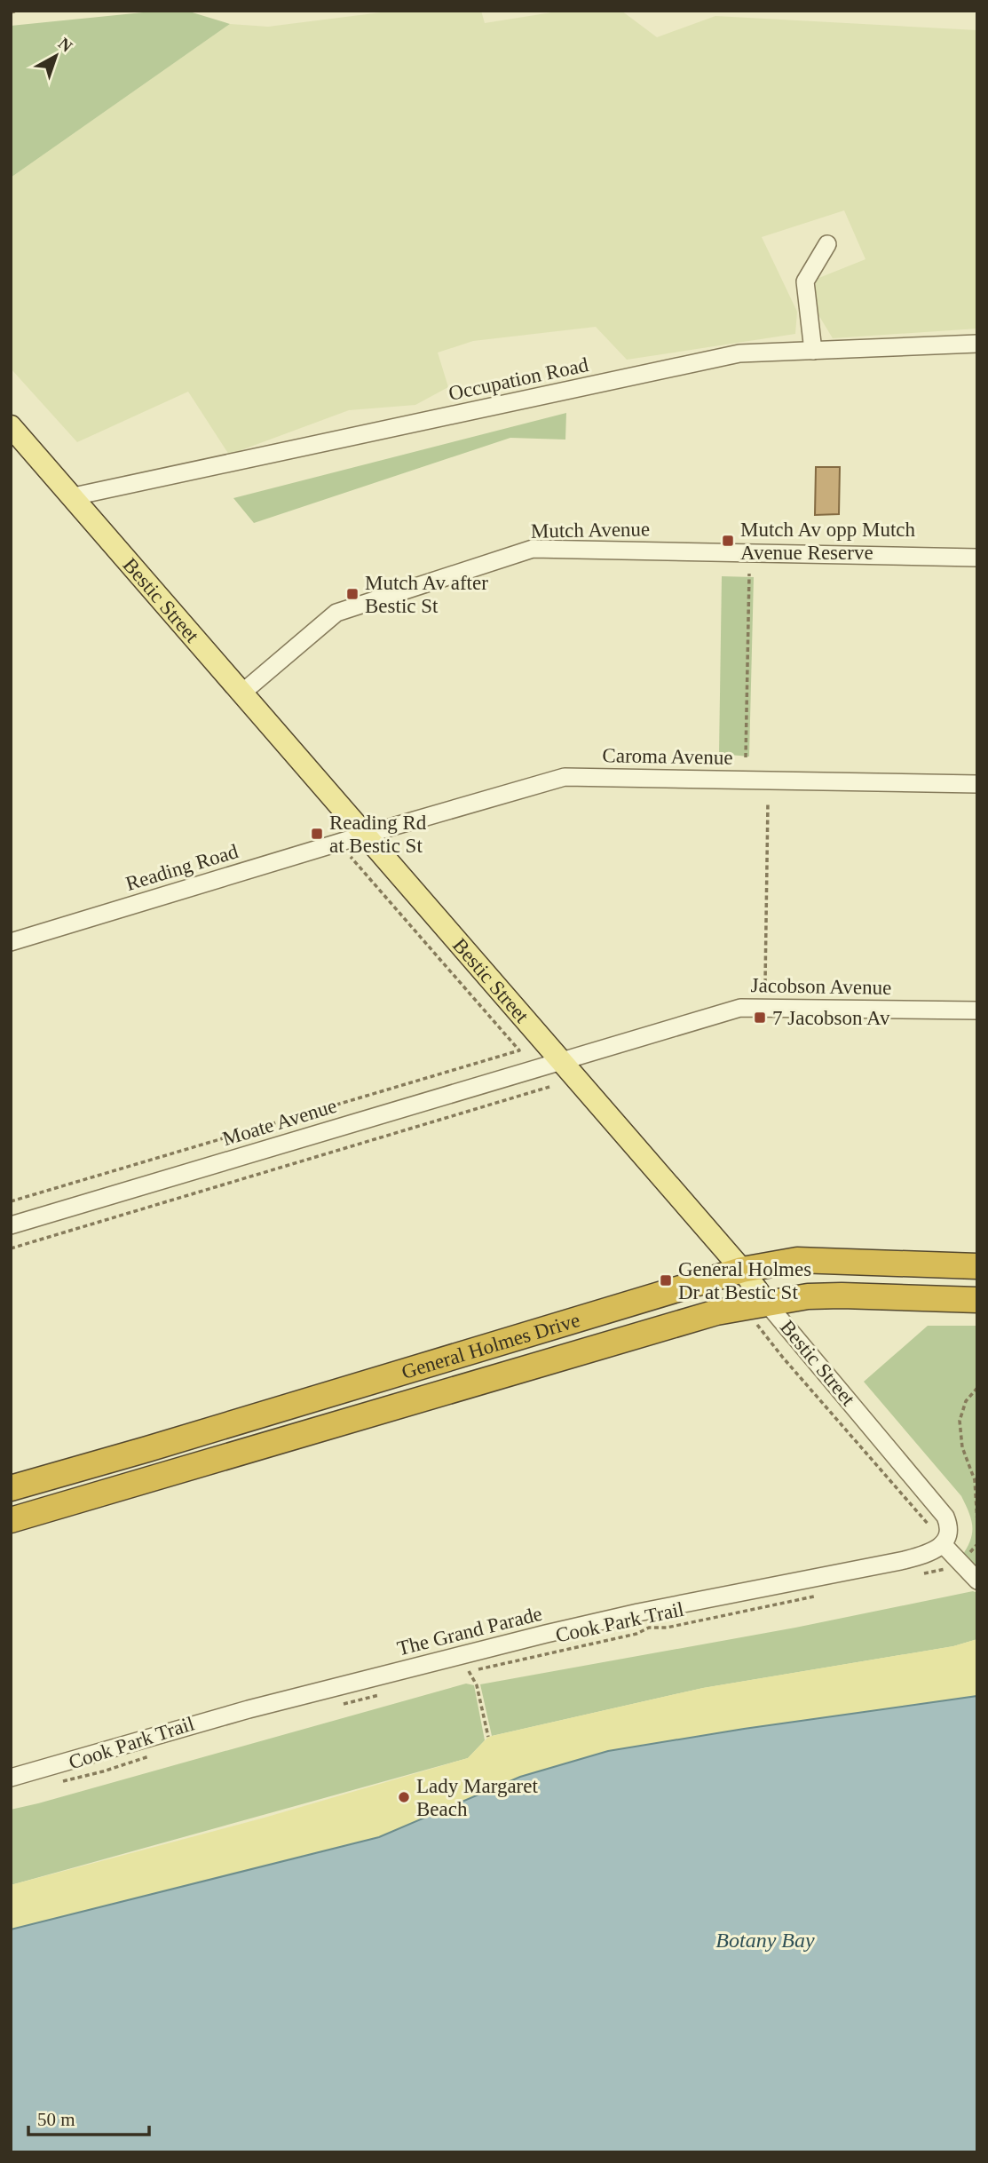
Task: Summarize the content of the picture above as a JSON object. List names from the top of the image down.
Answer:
{
  "streets": {
    "highway": ["General Holmes Drive"],
    "main road": ["Bestic Street"],
    "street": [
      "Occupation Road",
      "Mutch Avenue",
      "Caroma Avenue",
      "Reading Road",
      "Jacobson Avenue",
      "Moate Avenue",
      "The Grand Parade"
    ],
    "path": ["Cook Park Trail"]
  },
  "crossings": [
    ["Occupation Road", "Bestic Street"],
    ["Mutch Avenue", "Bestic Street"],
    ["Bestic Street", "Caroma Avenue"],
    ["Bestic Street", "Reading Road"],
    ["Bestic Street", "Jacobson Avenue"],
    ["Bestic Street", "Moate Avenue"],
    ["Bestic Street", "General Holmes Drive"],
    ["Bestic Street", "The Grand Parade"],
    ["Caroma Avenue", "Reading Road"],
    ["Jacobson Avenue", "Moate Avenue"]
  ],
  "water": ["Botany Bay"],
  "places": {
    "transit": [
      "Mutch Av opp Mutch Avenue Reserve",
      "Mutch Av after Bestic St",
      "Reading Rd at Bestic St",
      "7 Jacobson Av",
      "General Holmes Dr at Bestic St"
    ],
    "other": ["Lady Margaret Beach"]
  },
  "scale_bar": "50 m",
  "north": "top right"
}
